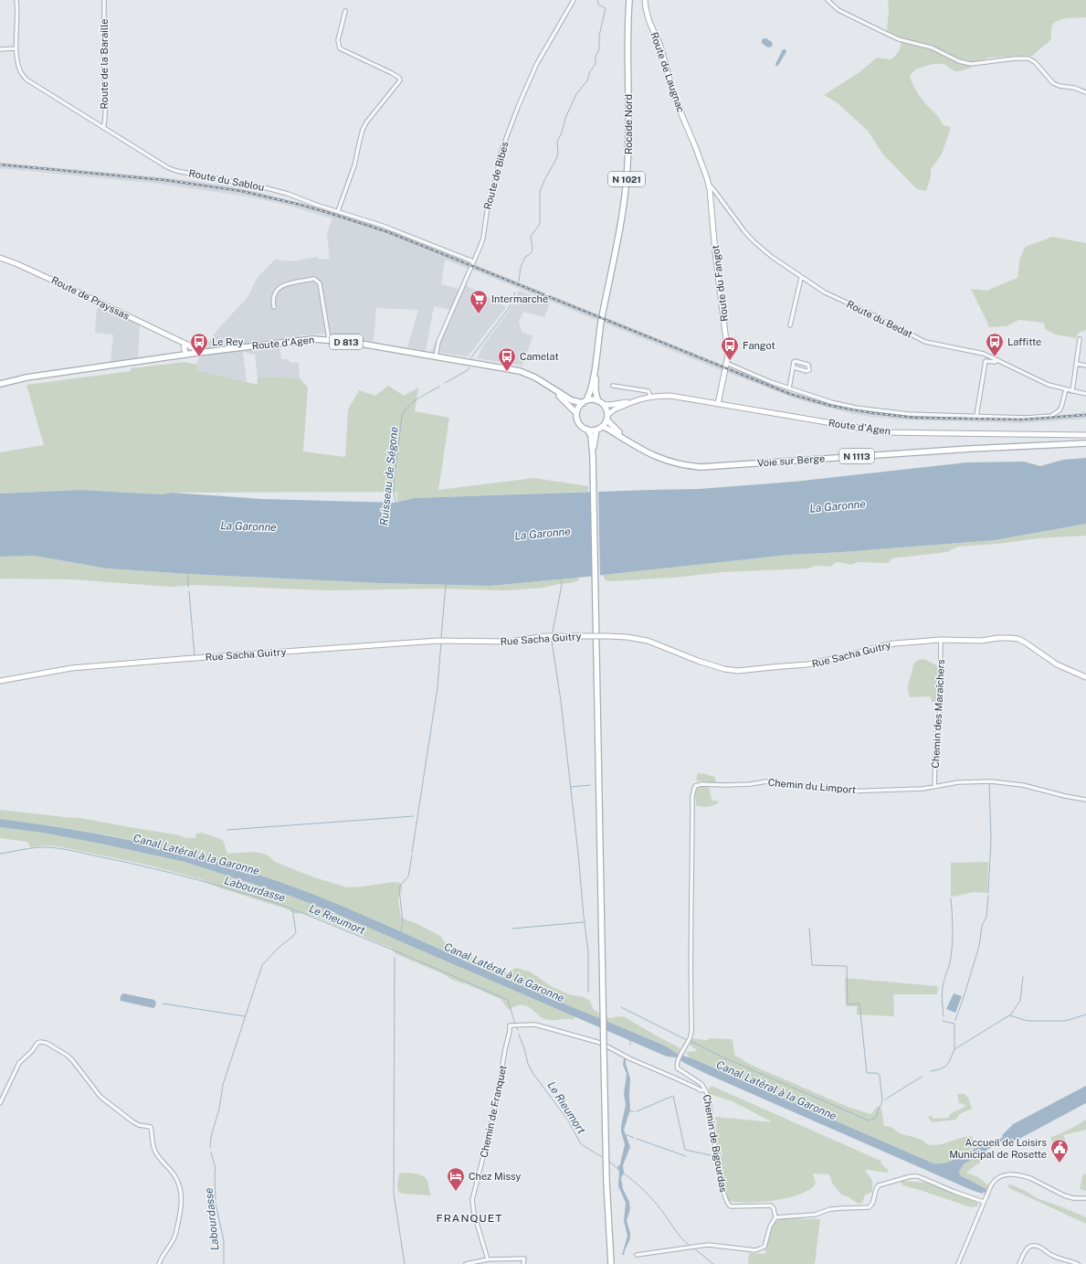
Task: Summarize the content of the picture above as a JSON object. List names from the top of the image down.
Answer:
{
  "streets": {
    "main road": [
      "Rocade Nord",
      "N 1021",
      "D 813",
      "Route d'Agen",
      "N 1113",
      "Voie sur Berge"
    ],
    "street": [
      "Route de la Baraille",
      "Route de Laugnac",
      "Route de Bibes",
      "Route du Sablou",
      "Route du Fangot",
      "Route de Prayssas",
      "Route du Bedat",
      "Rue Sacha Guitry",
      "Chemin des Maraîchers",
      "Chemin du Limport",
      "Chemin de Franquet",
      "Chemin de Bigourdas"
    ]
  },
  "crossings": [
    ["Route de la Baraille", "Route du Sablou"],
    ["Route de Laugnac", "Route du Fangot"],
    ["Route de Laugnac", "Route du Bedat"],
    ["Rocade Nord", "N 1021"],
    ["Route de Bibes", "Route du Sablou"],
    ["Route de Bibes", "Route d'Agen"],
    ["N 1021", "Route d'Agen"],
    ["N 1021", "N 1113"],
    ["Route du Fangot", "Route du Bedat"],
    ["Route du Fangot", "Route d'Agen"],
    ["Route d'Agen", "N 1113"],
    ["N 1113", "Voie sur Berge"],
    ["Rue Sacha Guitry", "Chemin des Maraîchers"],
    ["Chemin des Maraîchers", "Chemin du Limport"],
    ["Chemin du Limport", "Chemin de Bigourdas"],
    ["Chemin de Franquet", "Chemin de Bigourdas"]
  ],
  "districts": ["FRANQUET"],
  "water": [
    "Ruisseau de Ségone",
    "La Garonne",
    "Canal Latéral à la Garonne",
    "Labourdasse",
    "Le Rieumort"
  ],
  "places": {
    "supermarket": ["Intermarché"],
    "bus stop": [
      "Le Rey",
      "Laffitte",
      "Fangot",
      "Camelat"
    ],
    "public building": ["Accueil de Loisirs Municipal de Rosette"],
    "hotel": ["Chez Missy"]
  }
}
